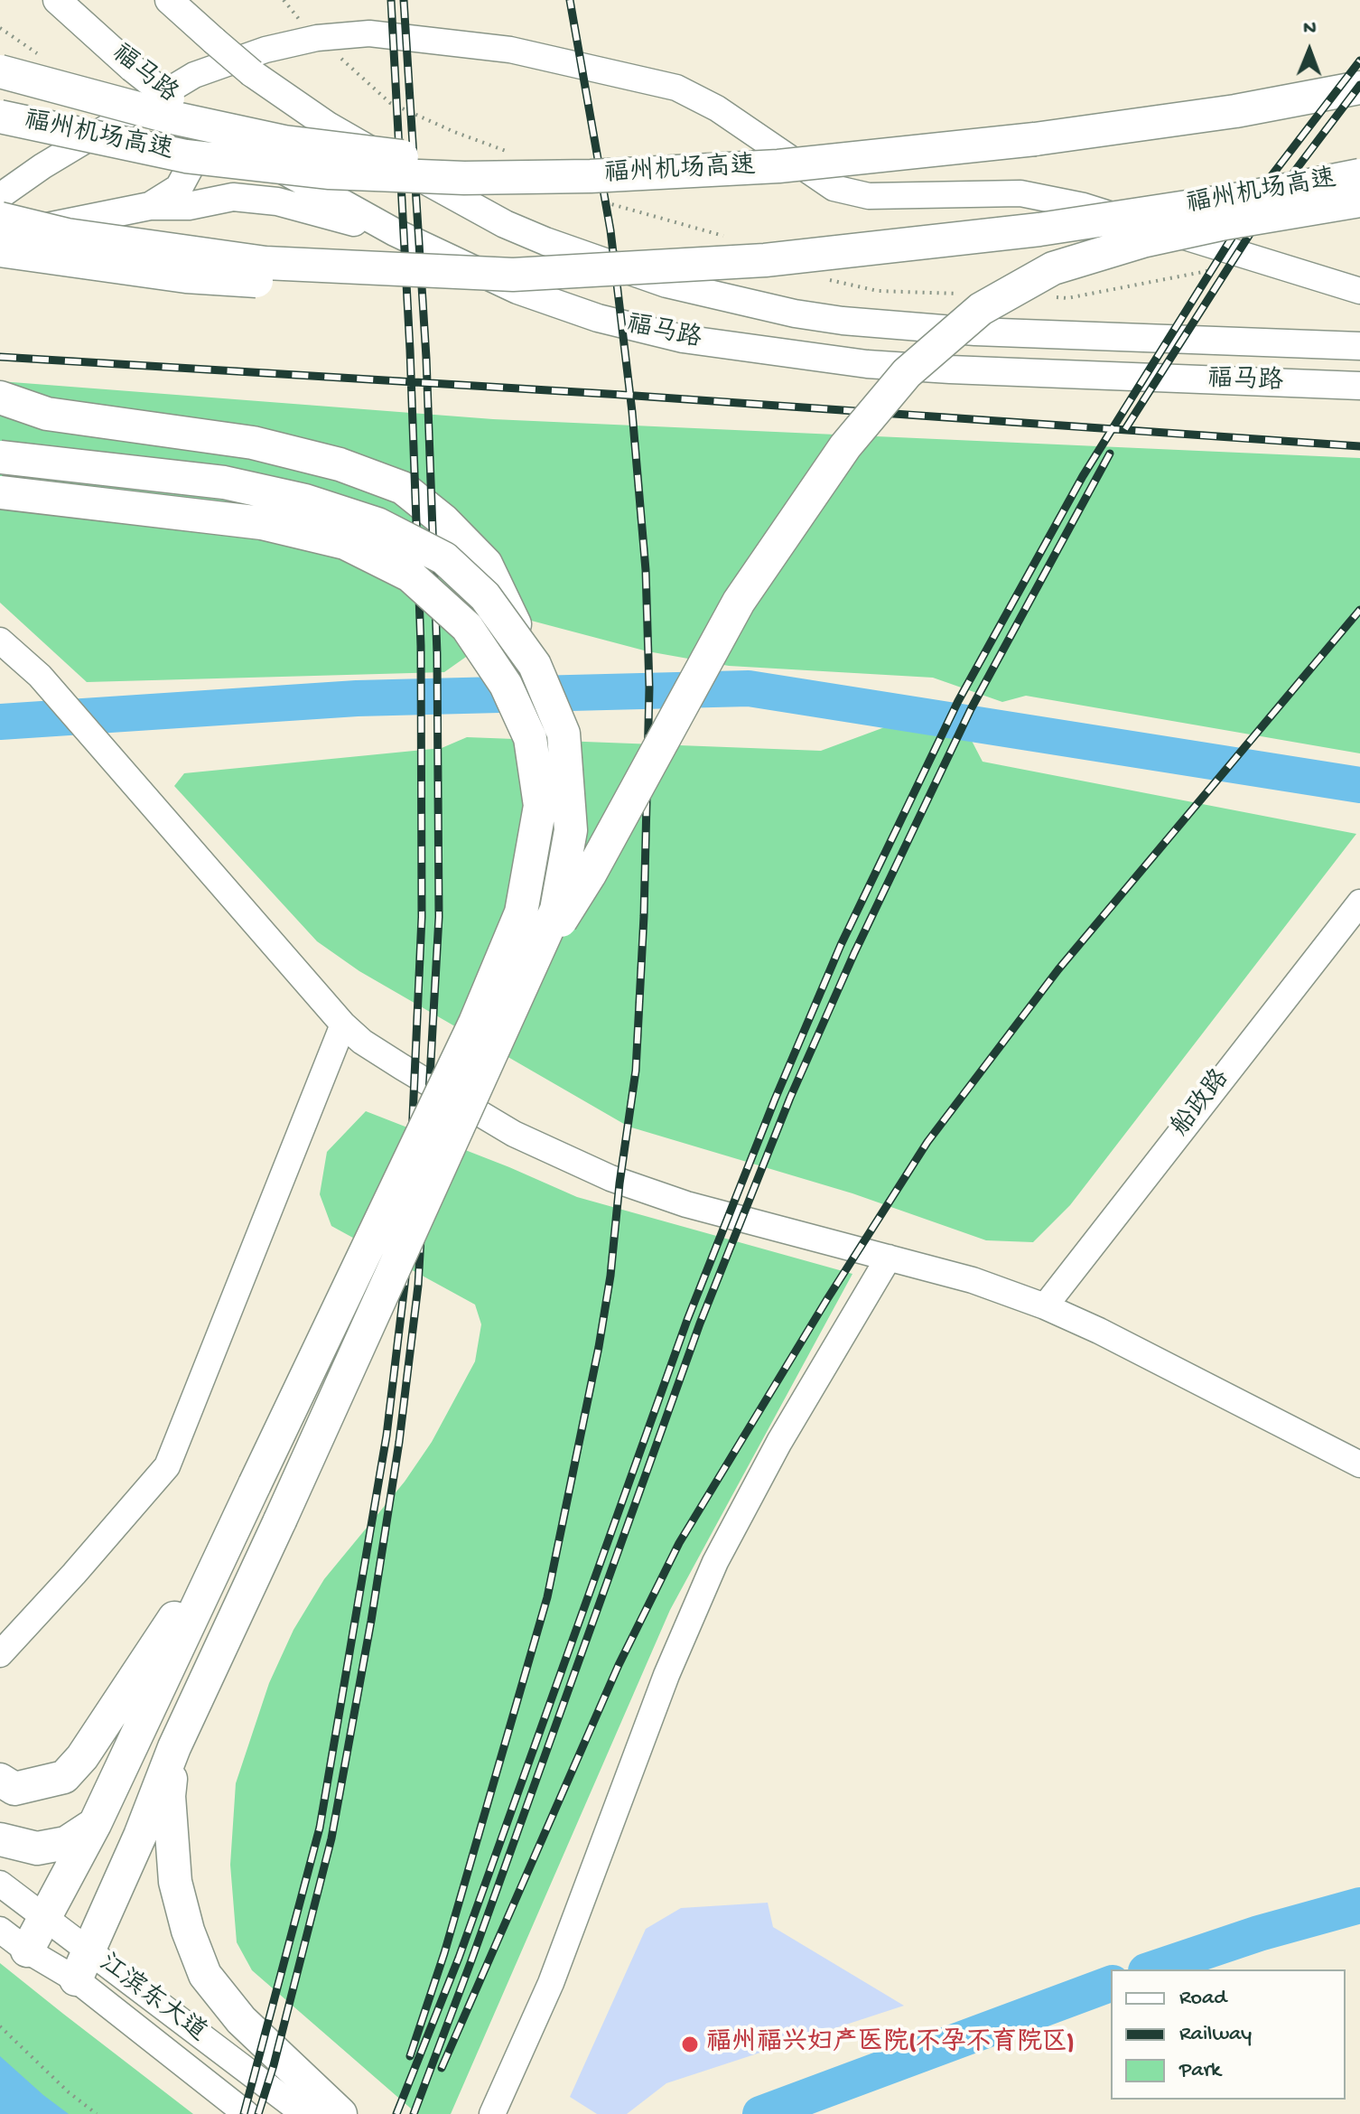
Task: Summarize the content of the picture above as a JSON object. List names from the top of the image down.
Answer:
{
  "streets": {
    "highway": ["福州机场高速"],
    "main road": ["福马路"],
    "street": ["船政路", "江滨东大道"]
  },
  "places": ["福州福兴妇产医院(不孕不育院区)"],
  "legend": ["Road", "Railway", "Park"],
  "north": "top"
}
